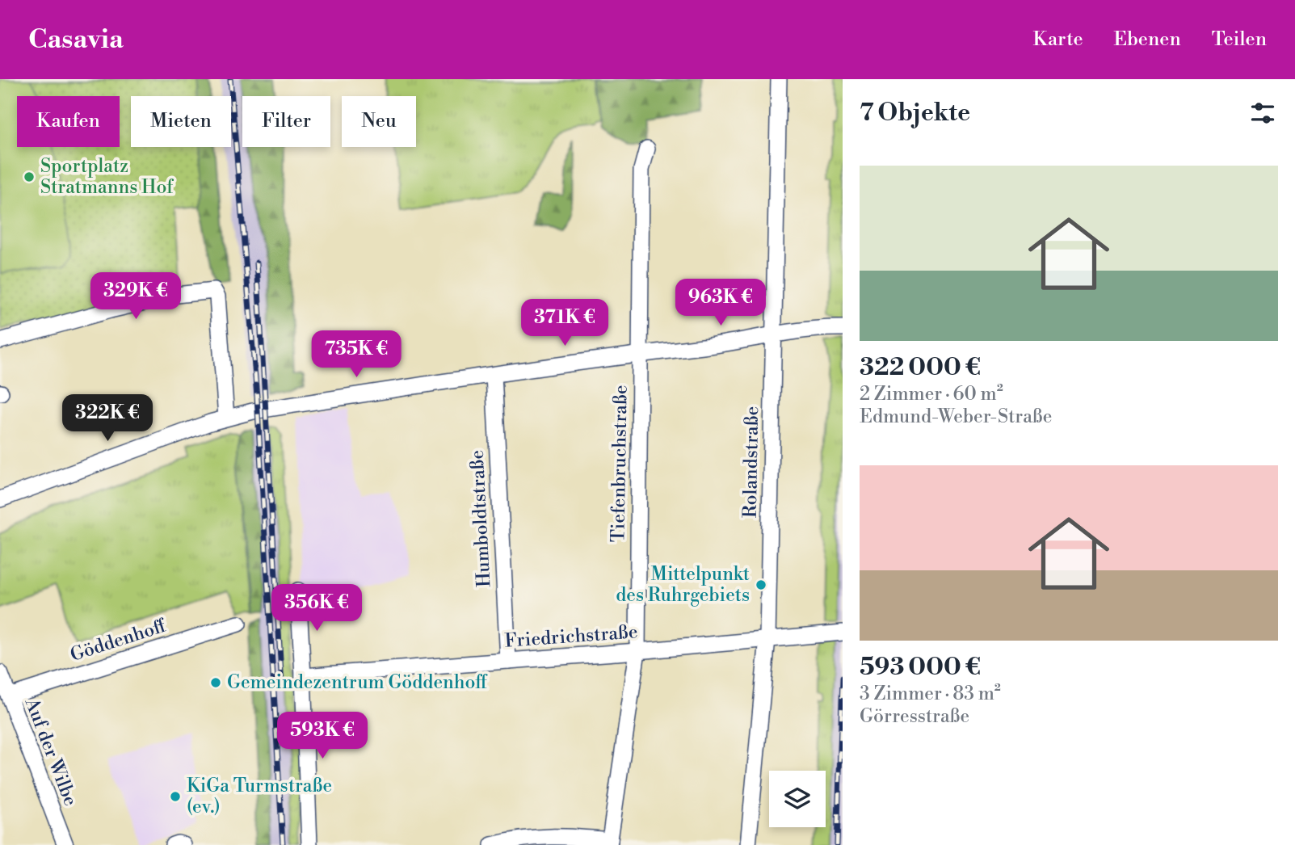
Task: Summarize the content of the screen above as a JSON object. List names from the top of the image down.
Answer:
{
  "streets": {
    "street": [
      "Rolandstraße",
      "Tiefenbruchstraße",
      "Humboldtstraße",
      "Friedrichstraße",
      "Göddenhoff",
      "Auf der Wilbe"
    ]
  },
  "crossings": [
    ["Rolandstraße", "Friedrichstraße"],
    ["Tiefenbruchstraße", "Friedrichstraße"],
    ["Humboldtstraße", "Friedrichstraße"],
    ["Göddenhoff", "Auf der Wilbe"]
  ],
  "places": [
    "Sportplatz Stratmanns Hof",
    "Mittelpunkt des Ruhrgebiets",
    "Gemeindezentrum Göddenhoff",
    "KiGa Turmstraße (ev.)"
  ],
  "page": {
    "header": "Casavia",
    "nav": ["Karte", "Ebenen", "Teilen"],
    "heading": "7 Objekte",
    "chip": [
      "Kaufen",
      "Mieten",
      "Filter",
      "Neu"
    ],
    "list": [
      {
        "name": "322 000 €",
        "note": "2 Zimmer · 60 m² · Edmund-Weber-Straße"
      },
      {
        "name": "593 000 €",
        "note": "3 Zimmer · 83 m² · Görresstraße"
      }
    ],
    "price": [
      "329K €",
      "963K €",
      "371K €",
      "735K €",
      "322K €",
      "356K €",
      "593K €"
    ]
  }
}
